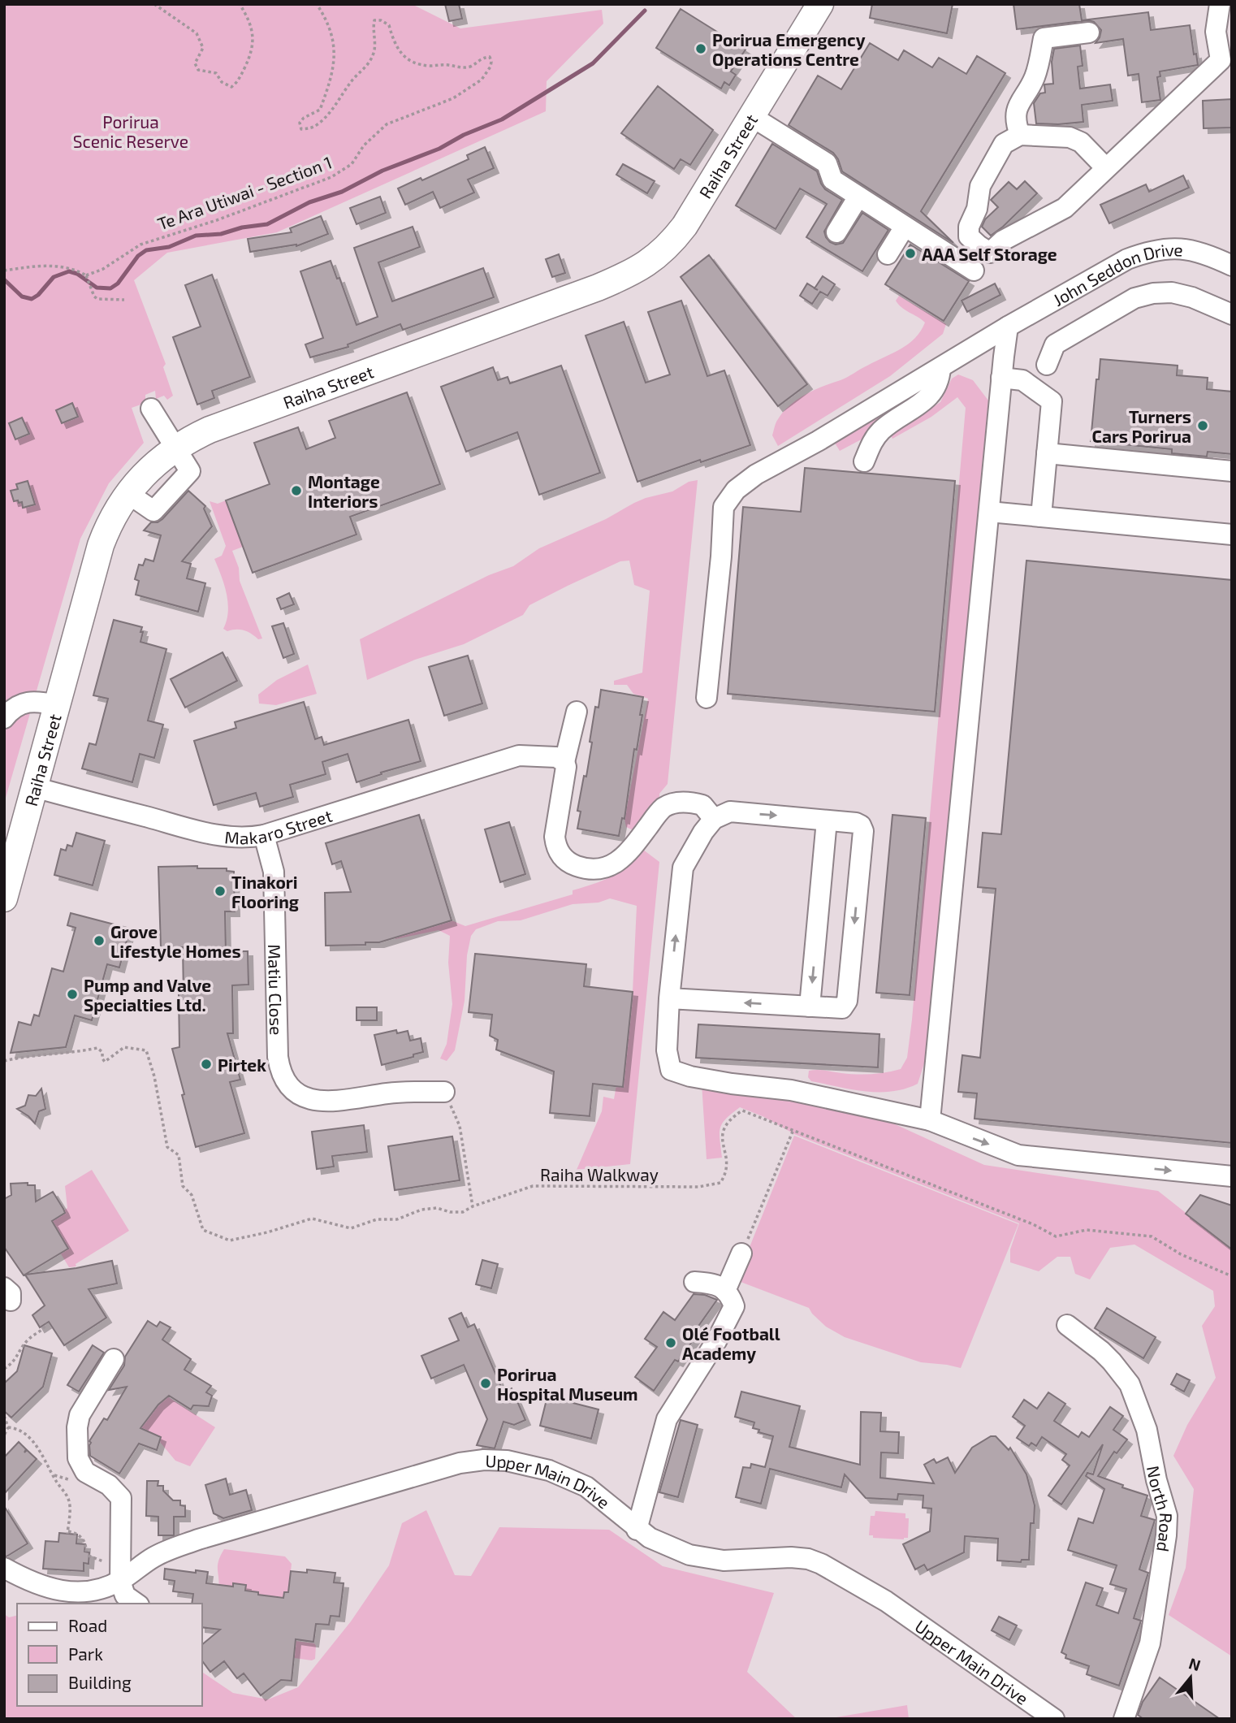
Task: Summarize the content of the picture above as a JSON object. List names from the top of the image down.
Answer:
{
  "streets": {
    "main road": ["Raiha Street"],
    "street": [
      "John Seddon Drive",
      "Makaro Street",
      "Matiu Close",
      "Upper Main Drive",
      "North Road"
    ],
    "path": ["Te Ara Utiwai - Section 1", "Raiha Walkway"]
  },
  "crossings": [
    ["Raiha Street", "Makaro Street"],
    ["Makaro Street", "Matiu Close"]
  ],
  "parks": ["Porirua Scenic Reserve"],
  "places": [
    "Porirua Emergency Operations Centre",
    "AAA Self Storage",
    "Turners Cars Porirua",
    "Montage Interiors",
    "Tinakori Flooring",
    "Grove Lifestyle Homes",
    "Pump and Valve Specialties Ltd.",
    "Pirtek",
    "Olé Football Academy",
    "Porirua Hospital Museum"
  ],
  "legend": ["Road", "Park", "Building"],
  "north": "top"
}
